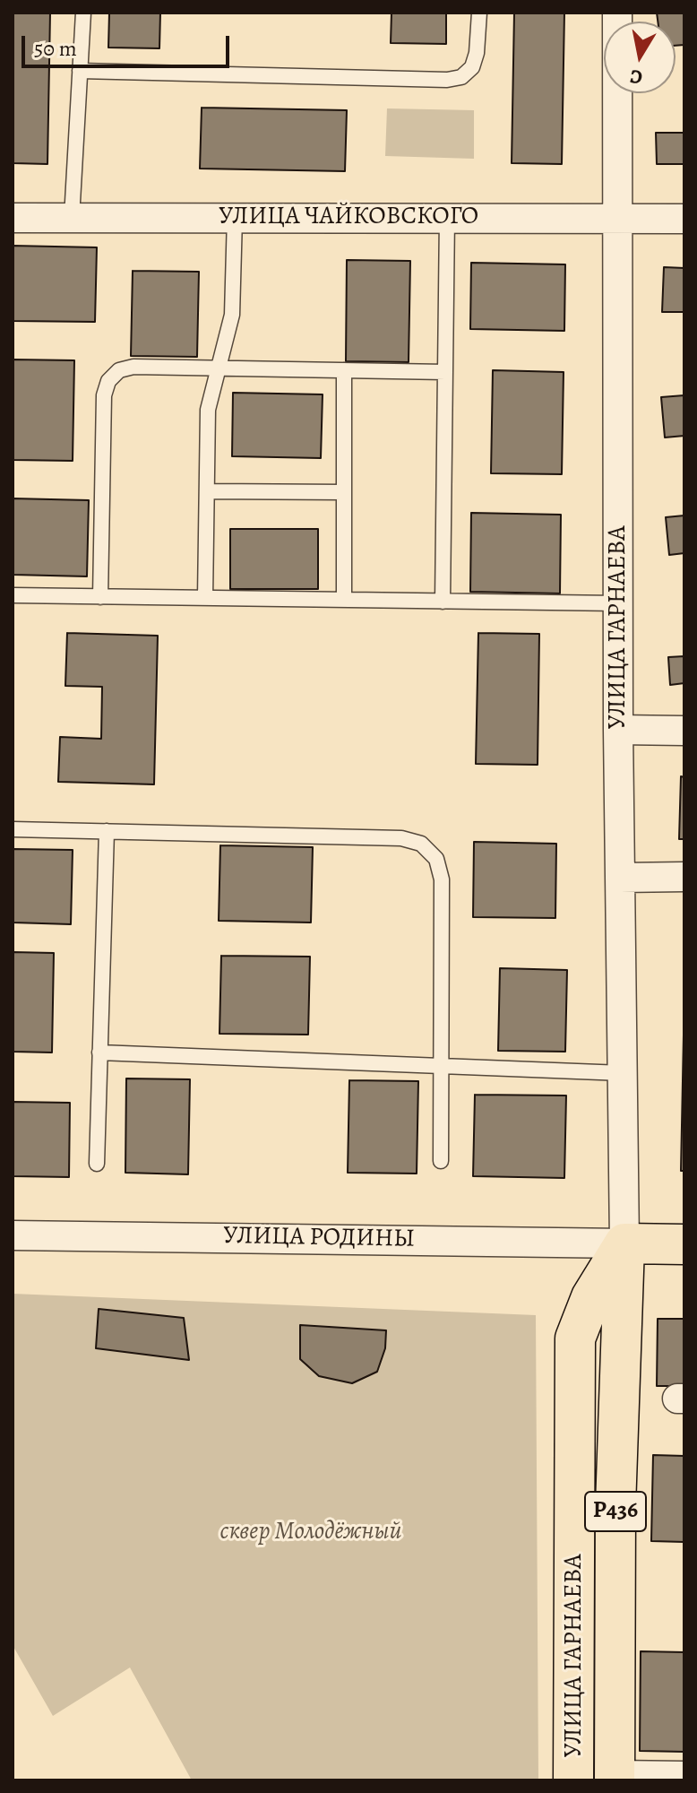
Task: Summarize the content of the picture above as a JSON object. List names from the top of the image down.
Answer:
{
  "streets": {
    "main road": ["УЛИЦА ГАРНАЕВА", "P436"],
    "street": ["УЛИЦА ЧАЙКОВСКОГО", "УЛИЦА РОДИНЫ"]
  },
  "crossings": [
    ["УЛИЦА ЧАЙКОВСКОГО", "УЛИЦА ГАРНАЕВА"],
    ["УЛИЦА ГАРНАЕВА", "УЛИЦА РОДИНЫ"]
  ],
  "parks": ["сквер Молодёжный"],
  "scale_bar": "50 m",
  "north": "bottom"
}
